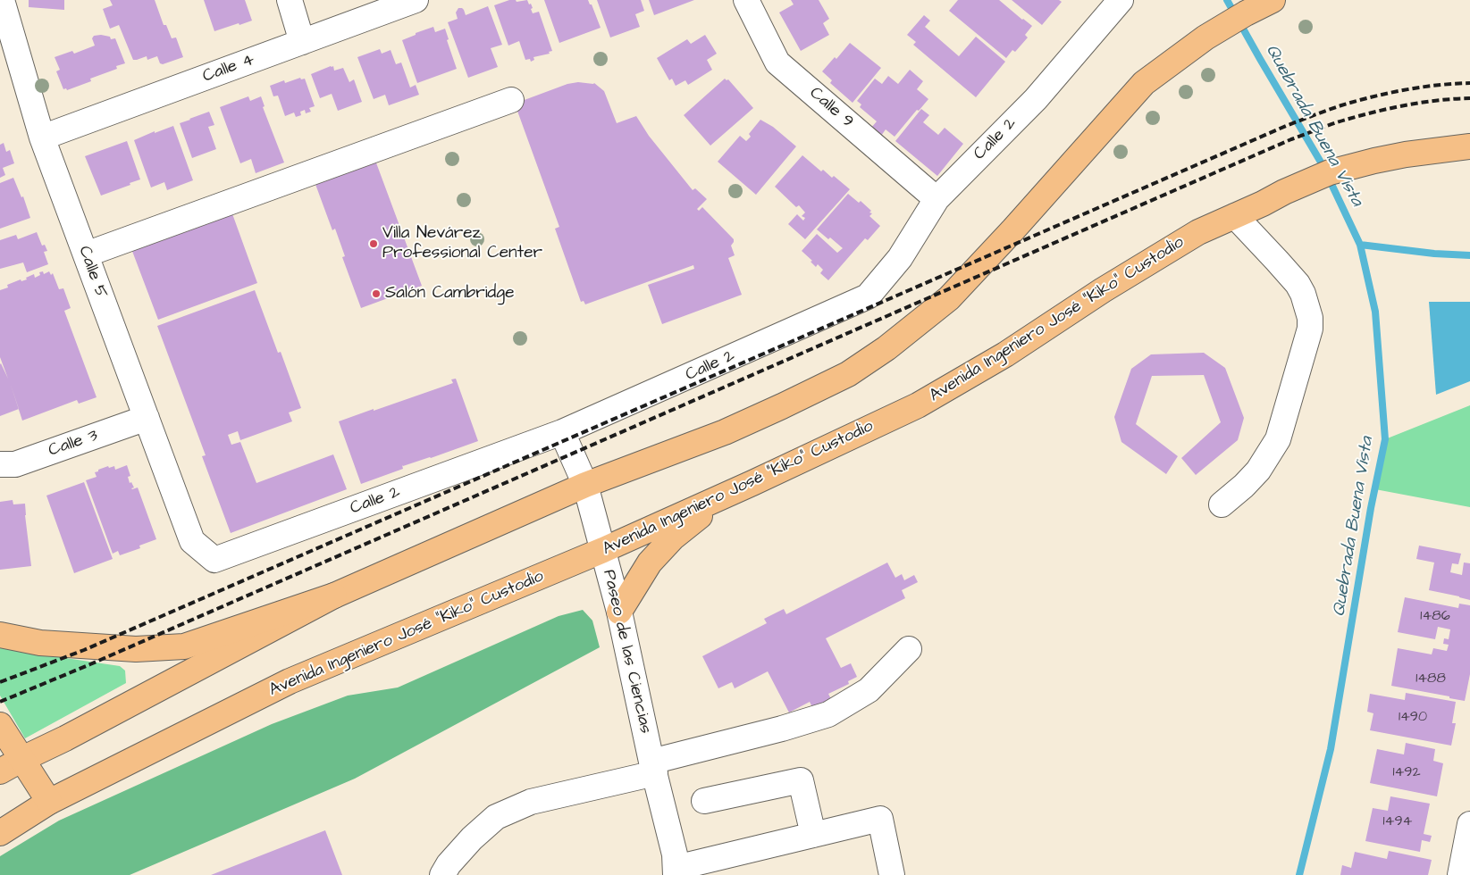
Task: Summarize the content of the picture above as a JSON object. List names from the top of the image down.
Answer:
{
  "streets": {
    "main road": ["Avenida Ingeniero José \"Kiko\" Custodio"],
    "street": [
      "Calle 4",
      "Calle 9",
      "Calle 2",
      "Calle 5",
      "Calle 3",
      "Paseo de las Ciencias"
    ]
  },
  "crossings": [
    ["Calle 4", "Calle 5"],
    ["Calle 9", "Calle 2"],
    ["Calle 2", "Calle 5"],
    ["Calle 2", "Paseo de las Ciencias"],
    ["Calle 5", "Calle 3"],
    ["Avenida Ingeniero José \"Kiko\" Custodio", "Paseo de las Ciencias"]
  ],
  "water": ["Quebrada Buena Vista"],
  "places": ["Villa Nevárez Professional Center", "Salón Cambridge"],
  "house_numbers": [
    "1486",
    "1488",
    "1490",
    "1492",
    "1494"
  ]
}
